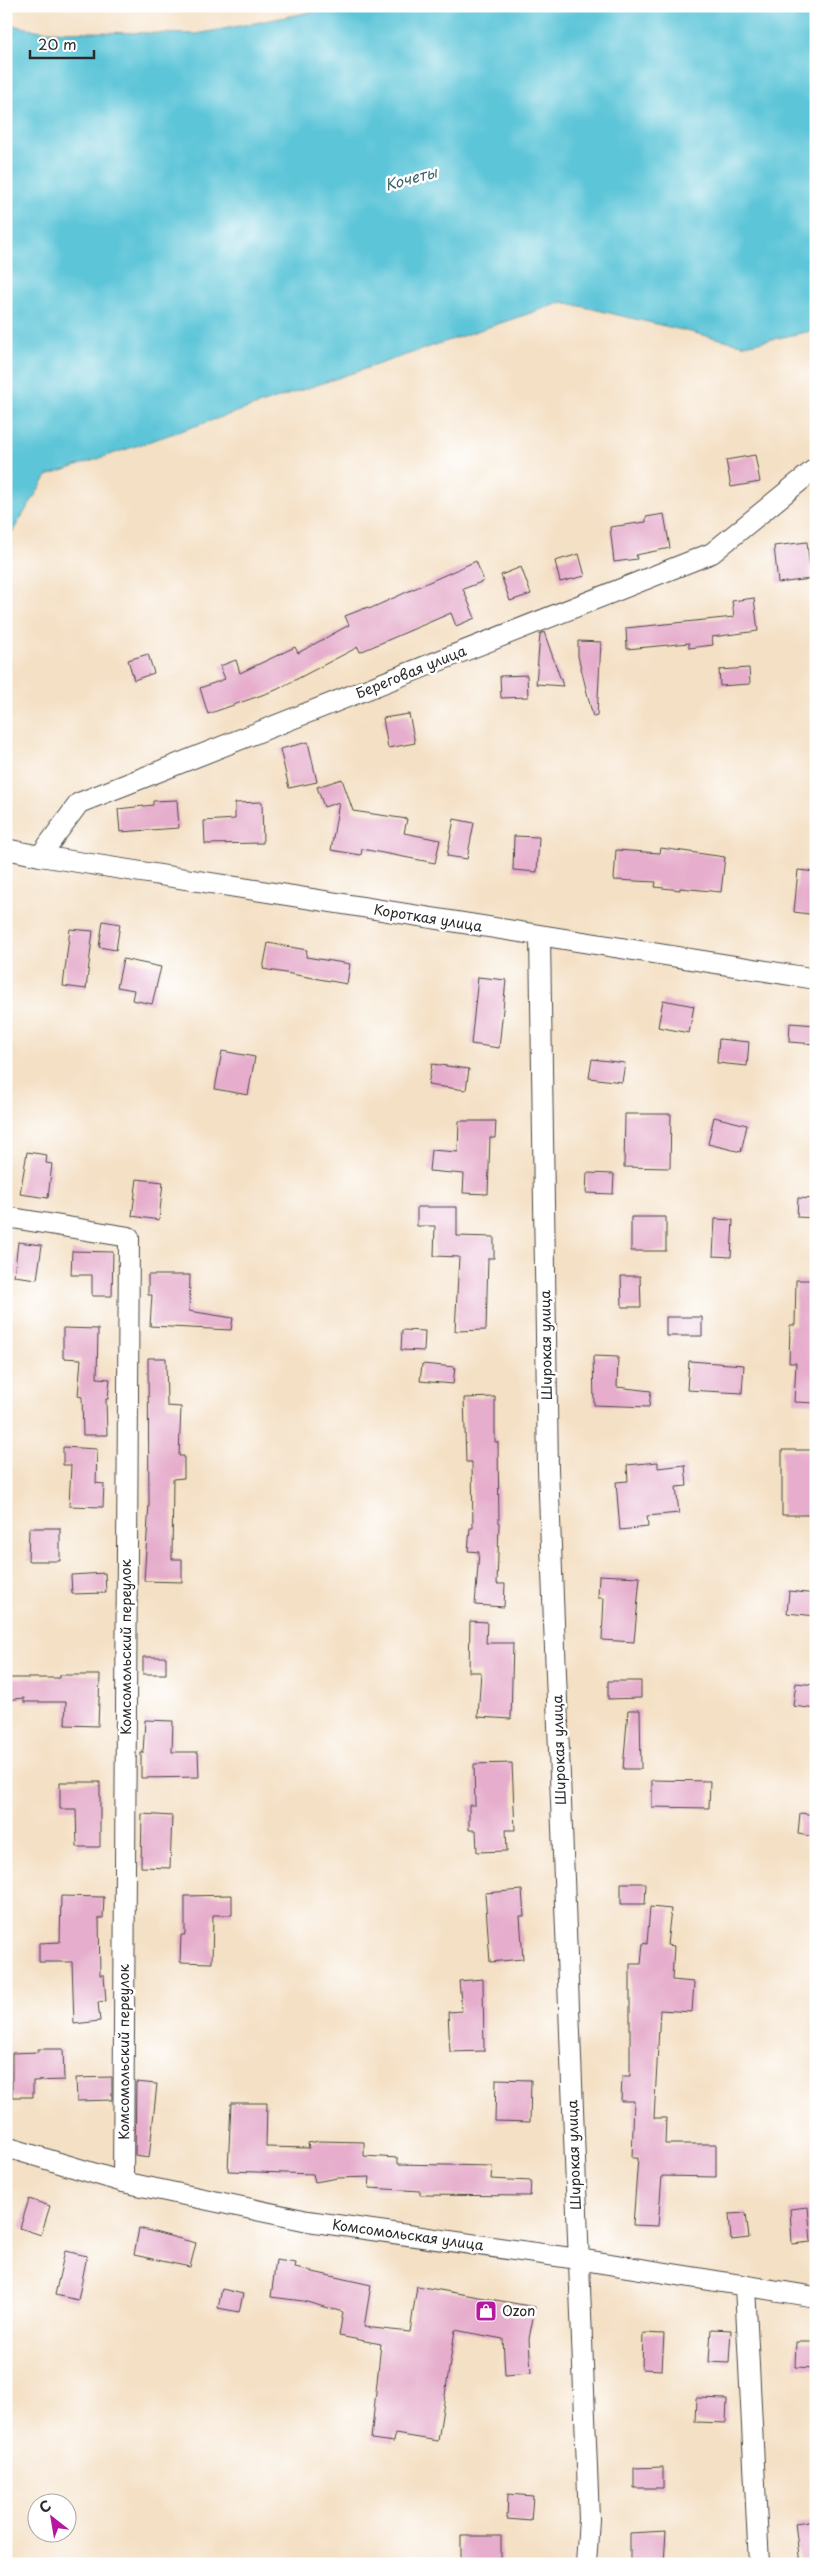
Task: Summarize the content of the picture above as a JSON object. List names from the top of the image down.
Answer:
{
  "streets": {
    "street": [
      "Береговая улица",
      "Короткая улица",
      "Широкая улица",
      "Комсомольский переулок",
      "Комсомольская улица"
    ]
  },
  "crossings": [
    ["Береговая улица", "Короткая улица"],
    ["Короткая улица", "Широкая улица"],
    ["Широкая улица", "Комсомольская улица"],
    ["Комсомольский переулок", "Комсомольская улица"]
  ],
  "water": ["Кочеты"],
  "places": {
    "shop": ["Ozon"]
  },
  "scale_bar": "20 m",
  "north": "top left"
}
